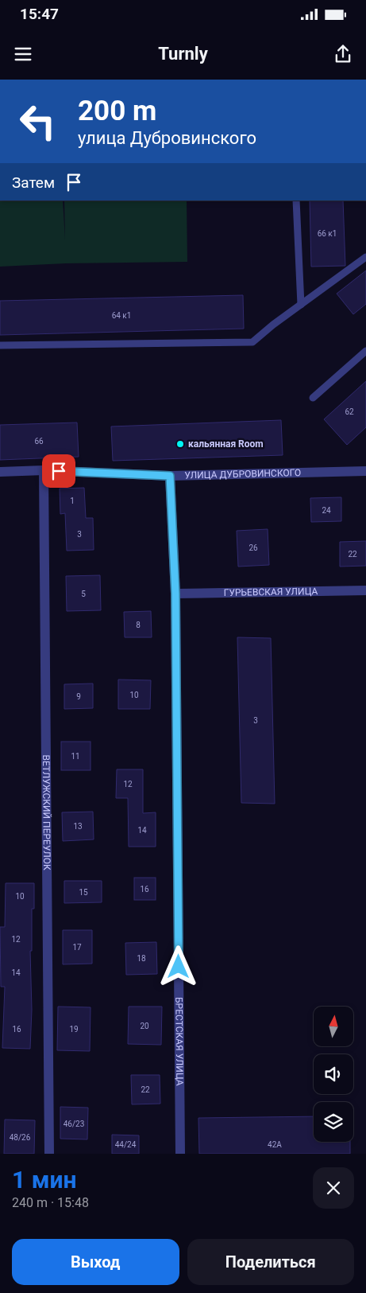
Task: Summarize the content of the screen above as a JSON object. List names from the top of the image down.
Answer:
{
  "streets": {
    "street": [
      "УЛИЦА ДУБРОВИНСКОГО",
      "ГУРЬЕВСКАЯ УЛИЦА",
      "ВЕТЛУЖСКИЙ ПЕРЕУЛОК",
      "БРЕСТСКАЯ УЛИЦА"
    ]
  },
  "crossings": [
    ["УЛИЦА ДУБРОВИНСКОГО", "ВЕТЛУЖСКИЙ ПЕРЕУЛОК"],
    ["УЛИЦА ДУБРОВИНСКОГО", "БРЕСТСКАЯ УЛИЦА"],
    ["ГУРЬЕВСКАЯ УЛИЦА", "БРЕСТСКАЯ УЛИЦА"]
  ],
  "places": ["кальянная Room"],
  "house_numbers": [
    "66 к1",
    "64 к1",
    "62",
    "66",
    "1",
    "24",
    "3",
    "26",
    "22",
    "5",
    "8",
    "10",
    "9",
    "3",
    "11",
    "12",
    "13",
    "14",
    "16",
    "15",
    "10",
    "12",
    "17",
    "18",
    "14",
    "20",
    "16",
    "19",
    "22",
    "46/23",
    "48/26",
    "44/24",
    "42А"
  ],
  "north": "top",
  "page": {
    "status": "15:47",
    "header": "Turnly",
    "turn": ["200 m", "улица Дубровинского"],
    "then": "Затем",
    "heading": ["1 мин", "240 m · 15:48"],
    "buttons": ["Выход", "Поделиться"]
  }
}
